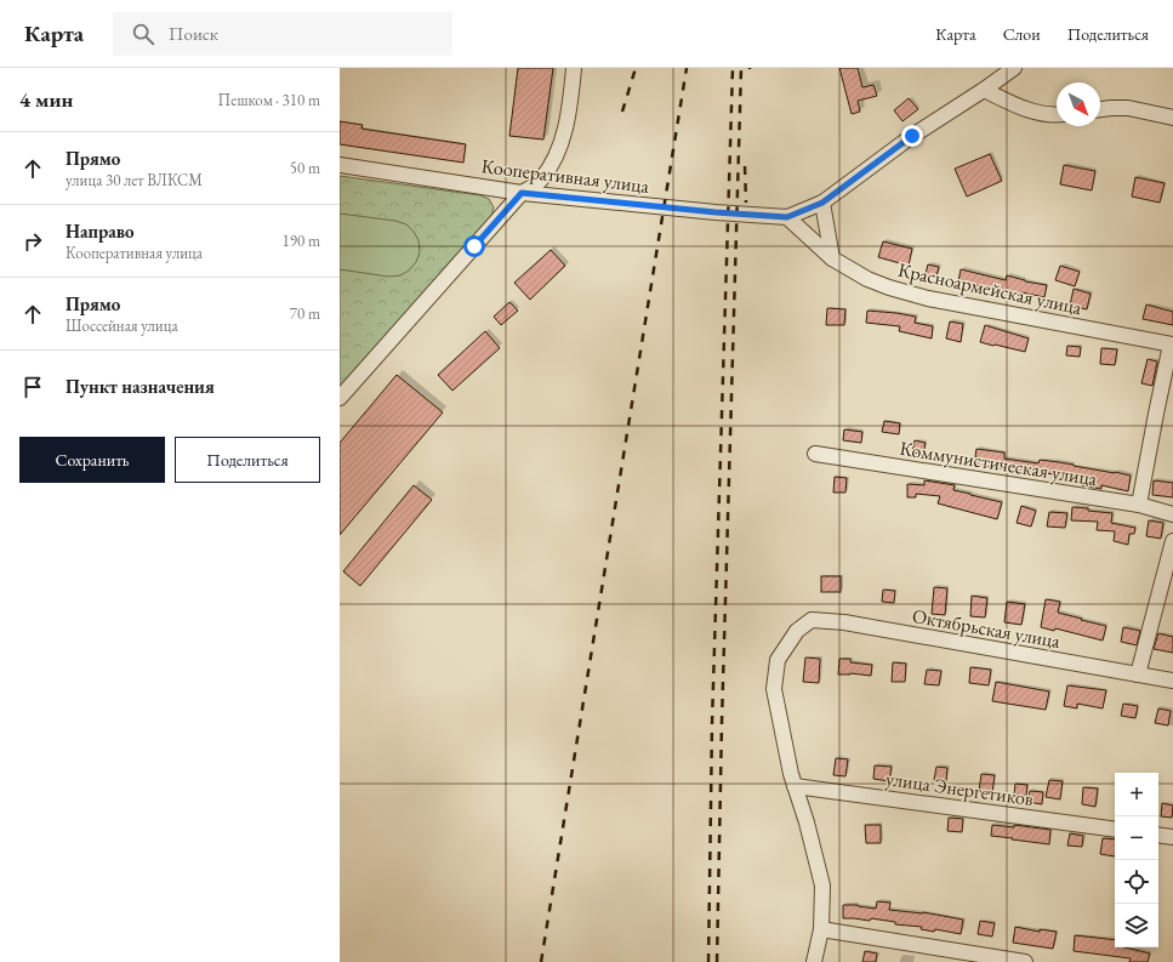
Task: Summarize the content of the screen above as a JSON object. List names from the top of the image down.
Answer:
{
  "streets": {
    "street": [
      "Кооперативная улица",
      "Красноармейская улица",
      "Коммунистическая улица",
      "Октябрьская улица",
      "улица Энергетиков"
    ]
  },
  "crossings": [
    ["Октябрьская улица", "улица Энергетиков"]
  ],
  "north": "bottom right",
  "page": {
    "header": "Карта",
    "search": "Поиск",
    "nav": ["Карта", "Слои", "Поделиться"],
    "heading": ["4 мин", "Пешком · 310 m"],
    "list": [
      ["Прямо", "улица 30 лет ВЛКСМ", "50 m"],
      ["Направо", "Кооперативная улица", "190 m"],
      ["Прямо", "Шоссейная улица", "70 m"],
      "Пункт назначения"
    ],
    "buttons": ["Сохранить", "Поделиться"],
    "map_buttons": ["+", "−"]
  }
}
